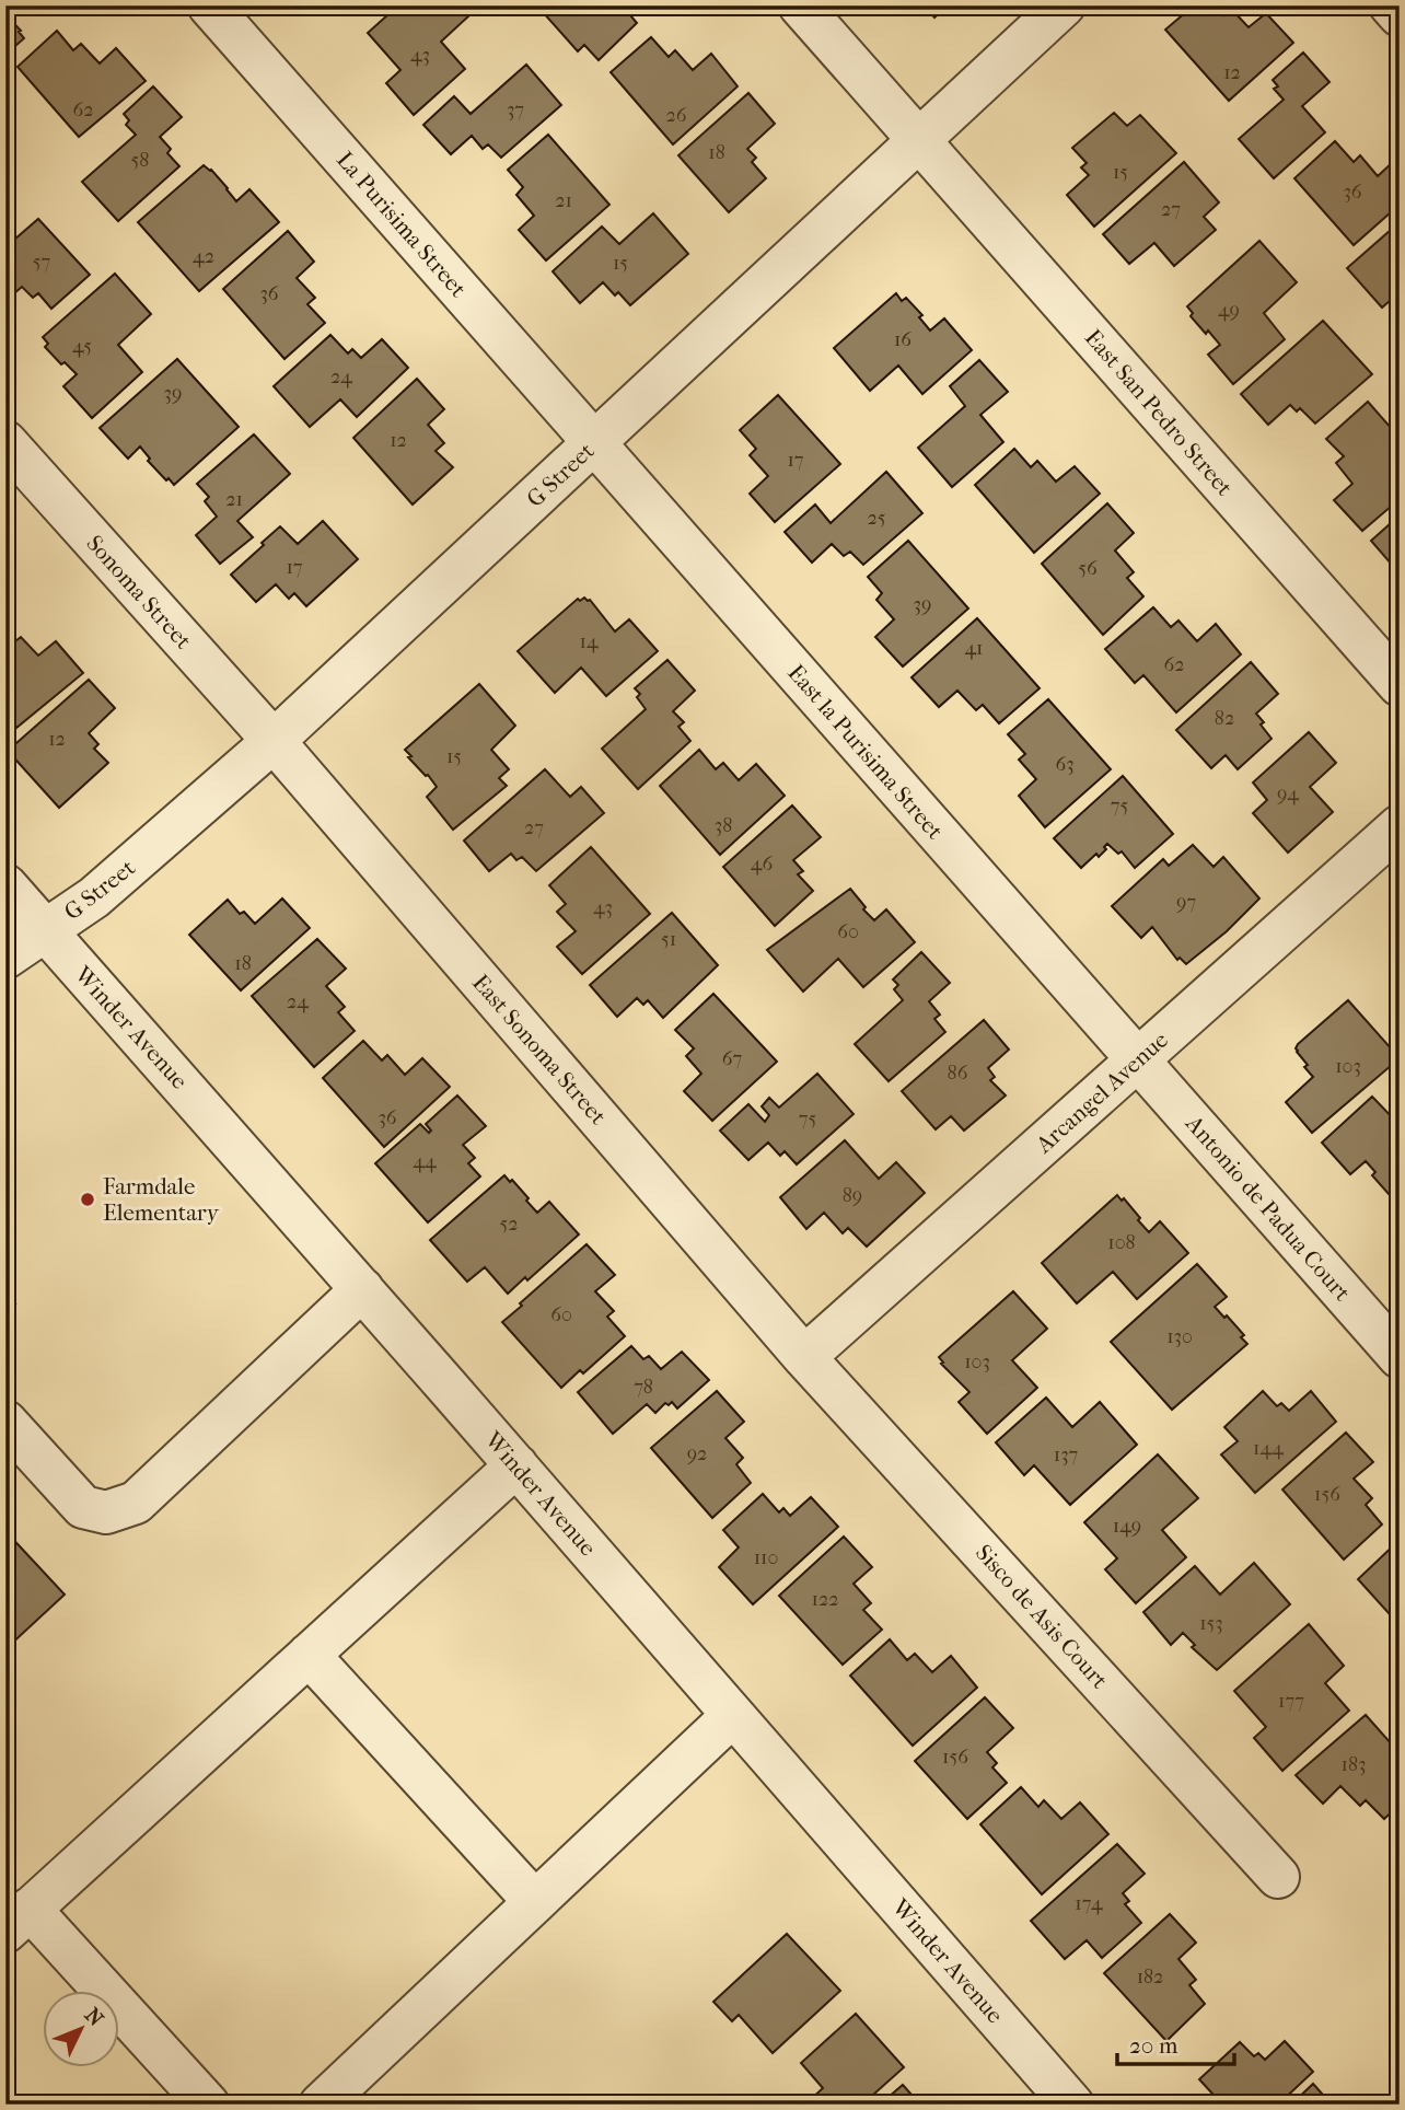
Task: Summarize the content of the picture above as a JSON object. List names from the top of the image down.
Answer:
{
  "streets": {
    "street": [
      "La Purisima Street",
      "East San Pedro Street",
      "G Street",
      "Sonoma Street",
      "East la Purisima Street",
      "Winder Avenue",
      "East Sonoma Street",
      "Arcangel Avenue",
      "Antonio de Padua Court",
      "Sisco de Asis Court"
    ]
  },
  "crossings": [
    ["La Purisima Street", "G Street"],
    ["La Purisima Street", "East la Purisima Street"],
    ["East San Pedro Street", "G Street"],
    ["G Street", "Sonoma Street"],
    ["G Street", "East la Purisima Street"],
    ["G Street", "Winder Avenue"],
    ["G Street", "East Sonoma Street"],
    ["Sonoma Street", "East Sonoma Street"],
    ["East la Purisima Street", "Arcangel Avenue"],
    ["East la Purisima Street", "Antonio de Padua Court"],
    ["East Sonoma Street", "Arcangel Avenue"],
    ["East Sonoma Street", "Sisco de Asis Court"],
    ["Arcangel Avenue", "Antonio de Padua Court"],
    ["Arcangel Avenue", "Sisco de Asis Court"]
  ],
  "places": ["Farmdale Elementary"],
  "house_numbers": [
    "43",
    "12",
    "62",
    "37",
    "26",
    "18",
    "58",
    "15",
    "36",
    "21",
    "27",
    "42",
    "57",
    "15",
    "36",
    "49",
    "16",
    "45",
    "24",
    "39",
    "12",
    "17",
    "21",
    "25",
    "17",
    "56",
    "39",
    "14",
    "41",
    "62",
    "82",
    "12",
    "15",
    "63",
    "94",
    "75",
    "38",
    "27",
    "46",
    "97",
    "43",
    "60",
    "51",
    "18",
    "24",
    "67",
    "103",
    "86",
    "36",
    "75",
    "44",
    "89",
    "52",
    "108",
    "60",
    "130",
    "103",
    "78",
    "144",
    "92",
    "137",
    "156",
    "149",
    "110",
    "122",
    "153",
    "177",
    "156",
    "183",
    "174",
    "182"
  ],
  "scale_bar": "20 m",
  "north": "top right"
}
